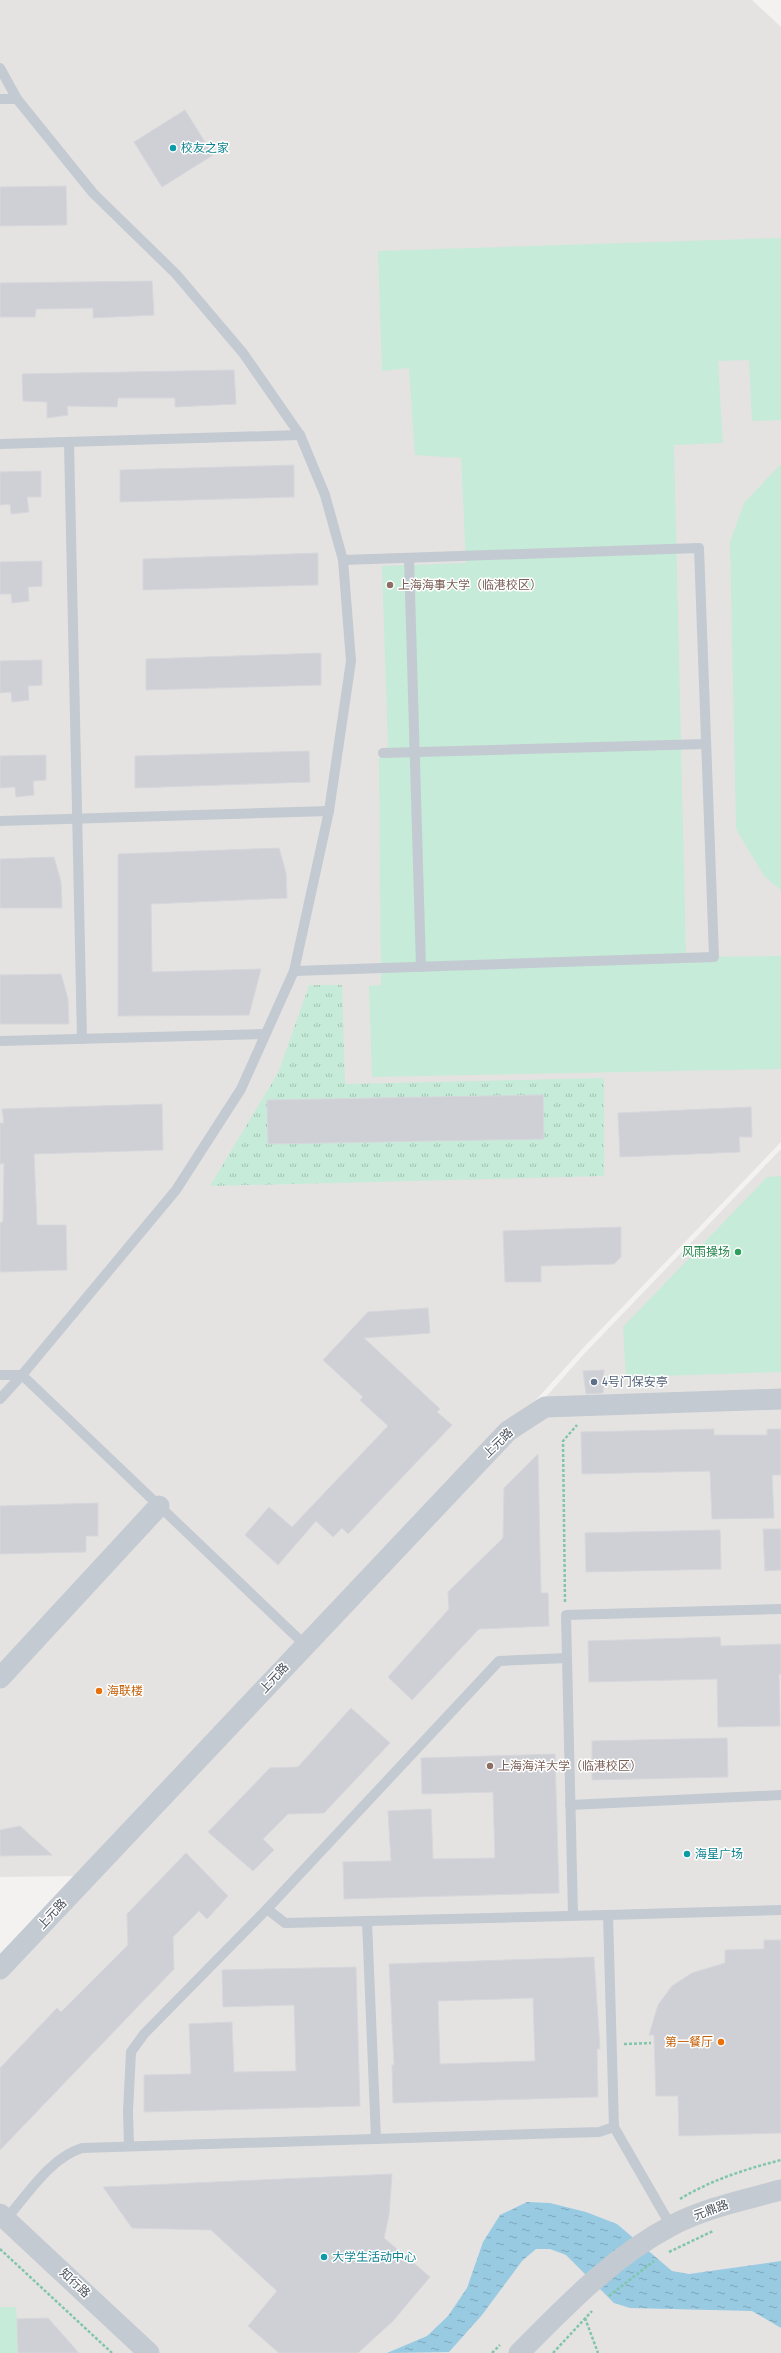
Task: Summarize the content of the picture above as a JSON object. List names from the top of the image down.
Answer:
{
  "streets": {
    "street": ["上元路", "元鼎路", "知行路"]
  },
  "places": [
    "校友之家",
    "上海海事大学（临港校区）",
    "风雨操场",
    "4号门保安亭",
    "海联楼",
    "上海海洋大学（临港校区）",
    "海星广场",
    "第一餐厅",
    "大学生活动中心"
  ]
}
